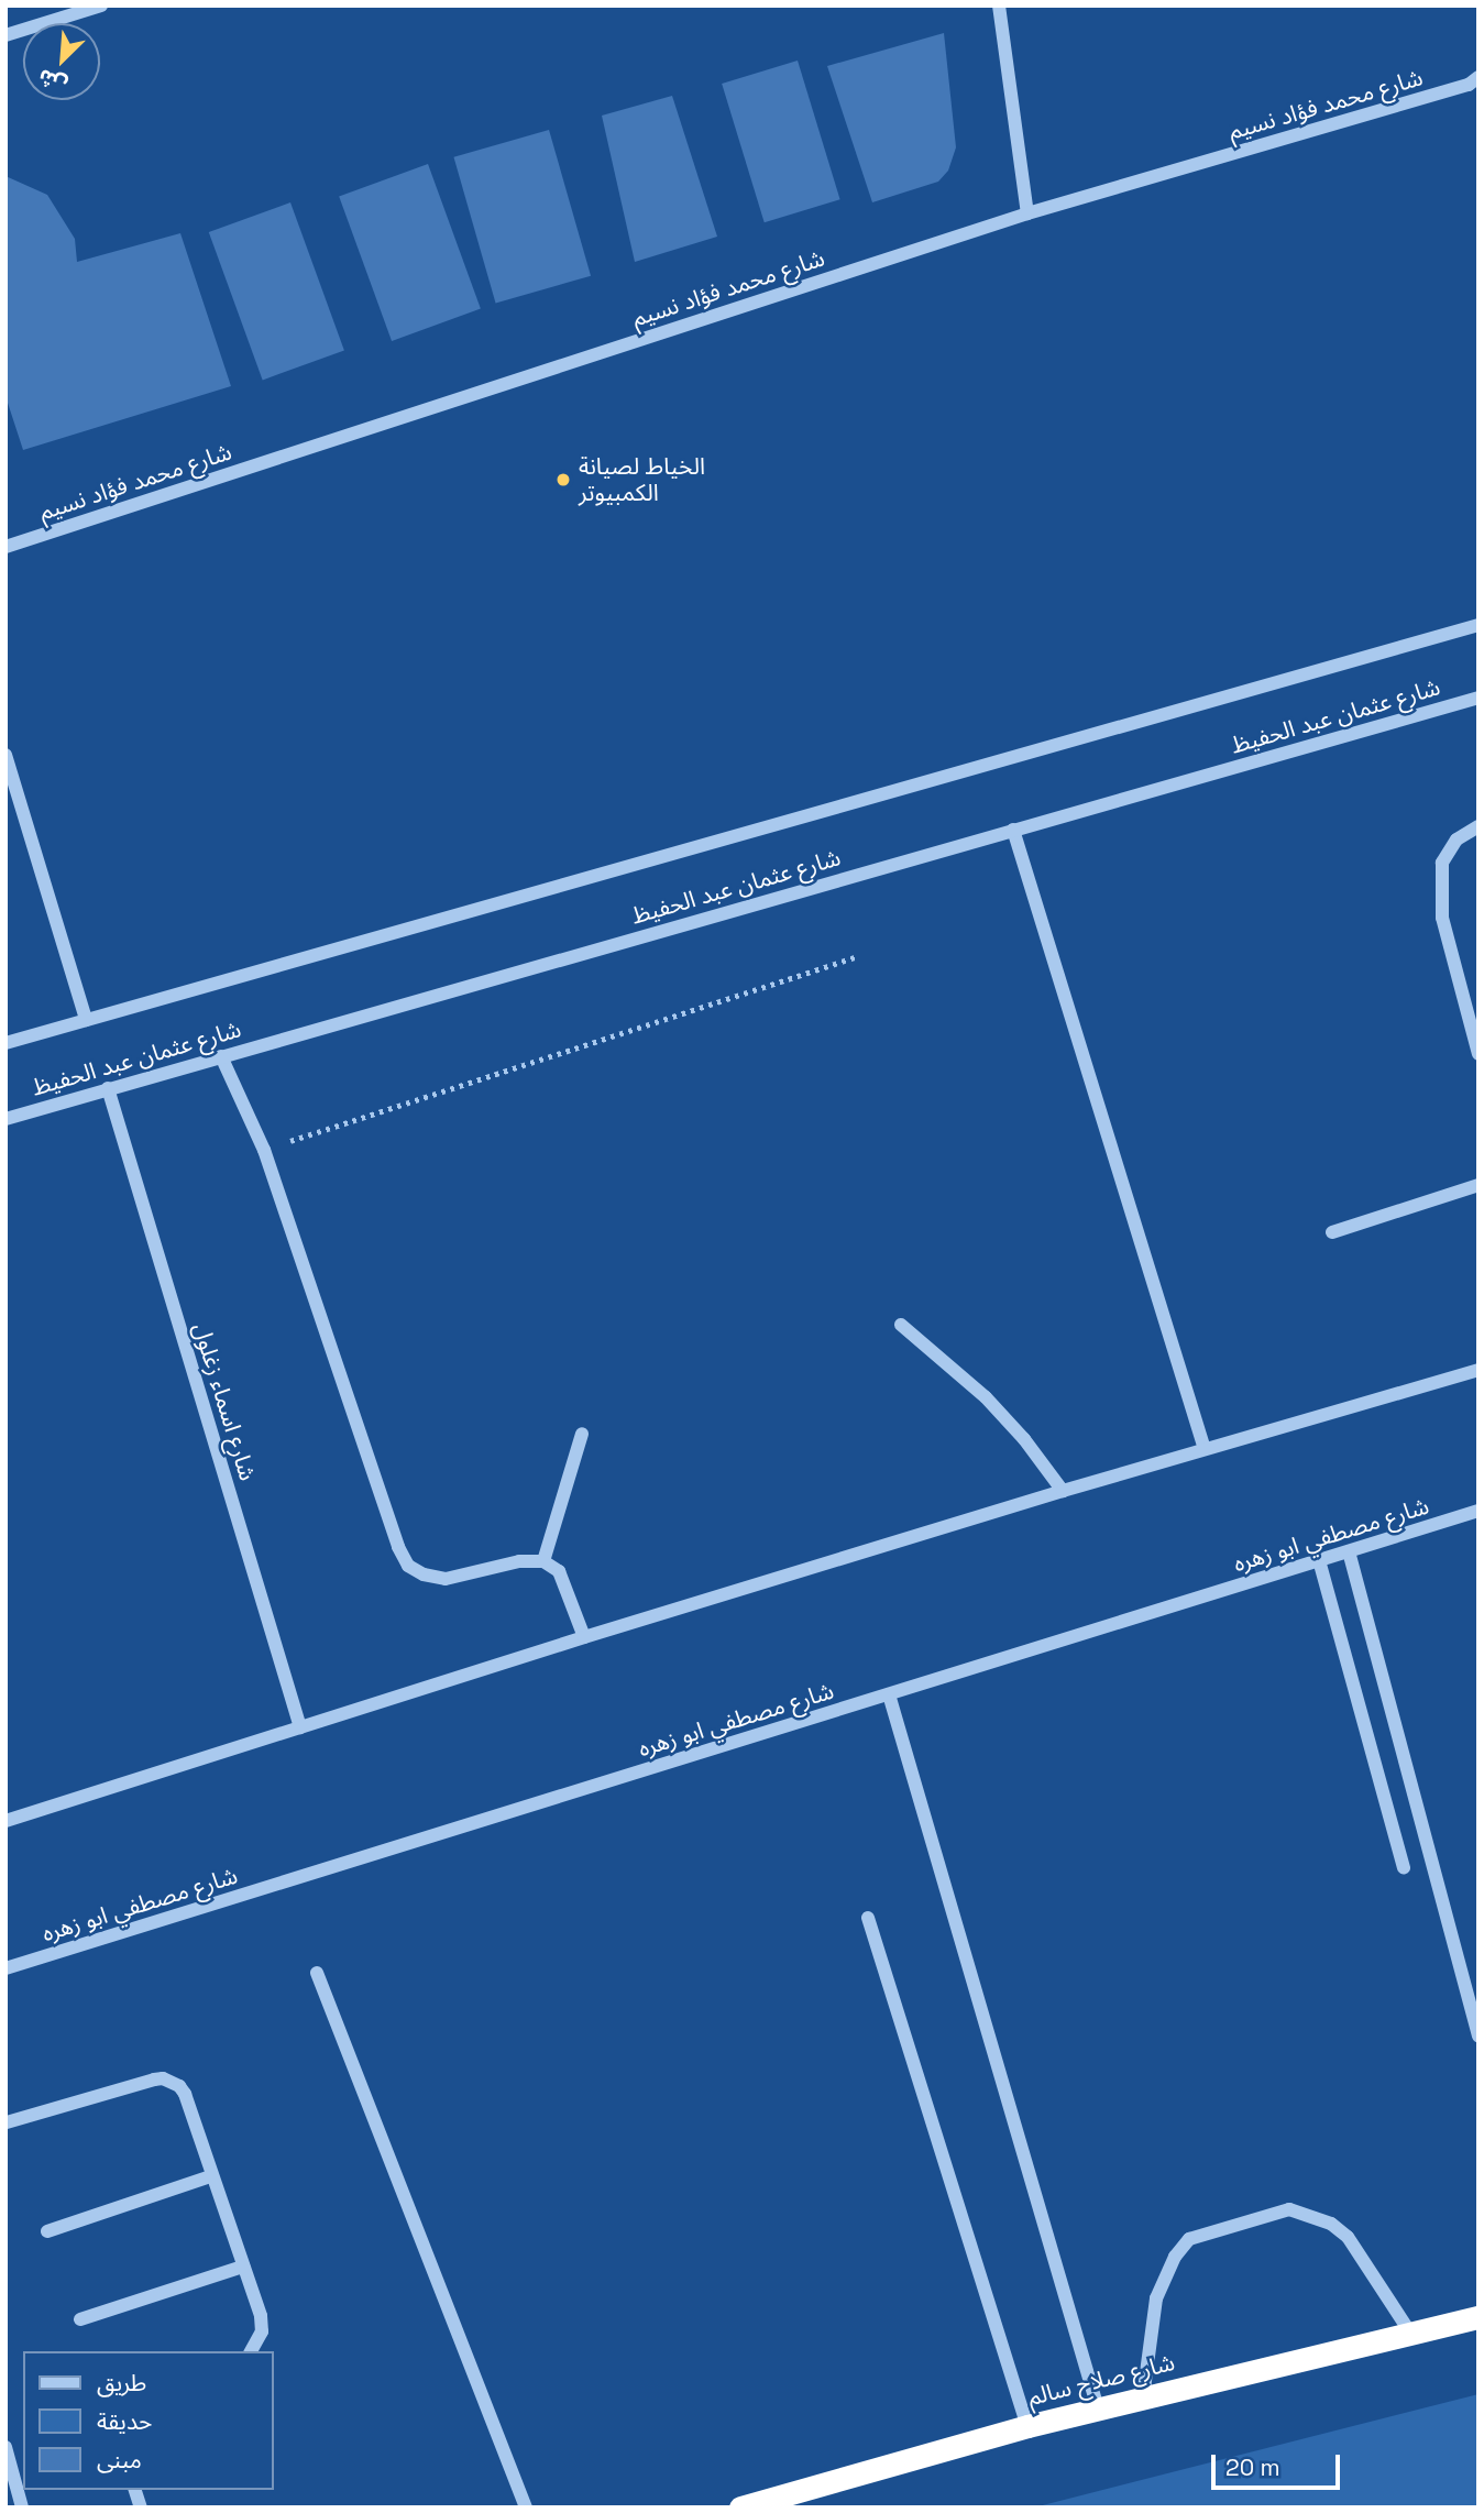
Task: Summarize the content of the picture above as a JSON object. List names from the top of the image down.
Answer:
{
  "streets": {
    "highway": ["شارع صلاح سالم"],
    "street": [
      "شارع محمد فؤاد نسيم",
      "شارع عثمان عبد الحفيظ",
      "شارع اسماء زغلول",
      "شارع مصطفي ابو زهره"
    ]
  },
  "crossings": [
    ["شارع عثمان عبد الحفيظ", "شارع اسماء زغلول"]
  ],
  "places": ["الخياط لصيانة الكمبيوتر"],
  "legend": ["طريق", "حديقة", "مبنى"],
  "scale_bar": "20 m",
  "north": "bottom left"
}
